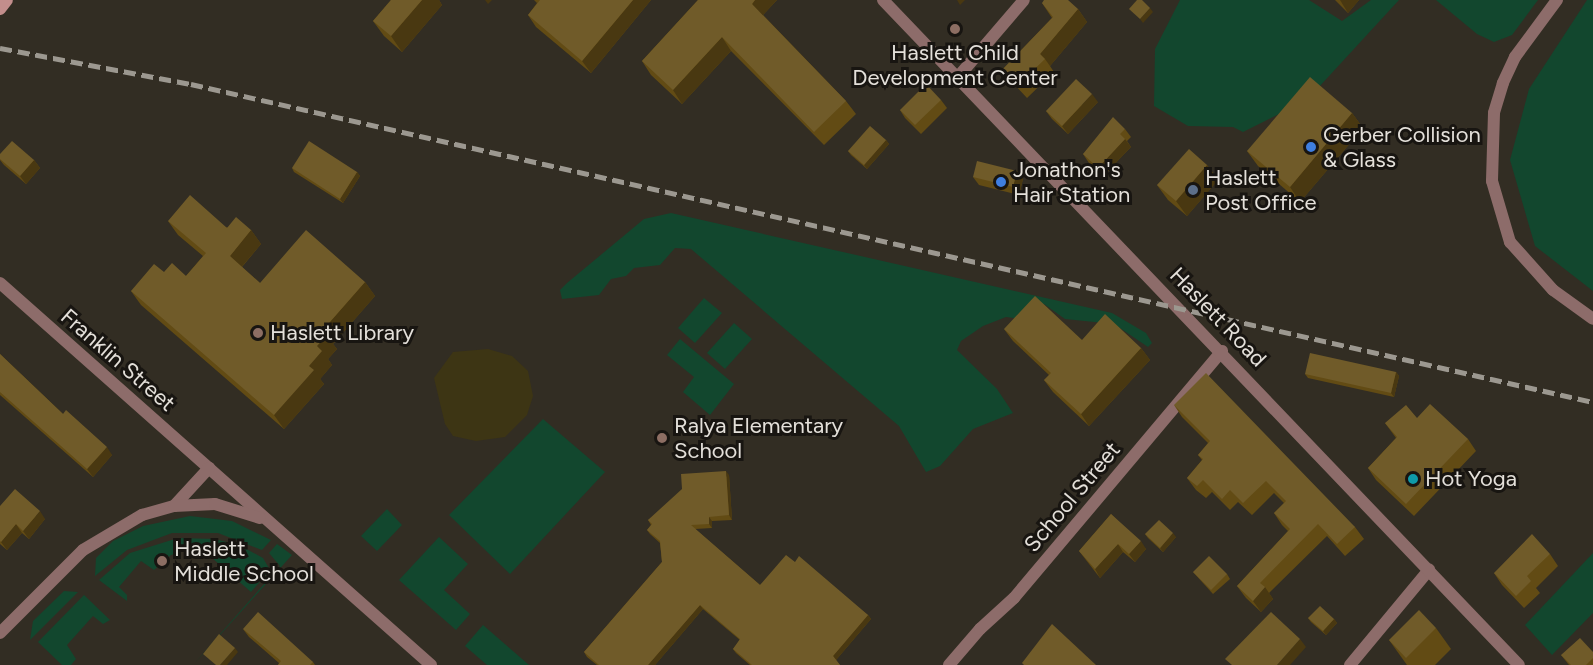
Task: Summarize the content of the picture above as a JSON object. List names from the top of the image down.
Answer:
{
  "streets": {
    "street": ["Haslett Road", "Franklin Street", "School Street"]
  },
  "crossings": [
    ["Haslett Road", "School Street"]
  ],
  "places": [
    "Haslett Child Development Center",
    "Gerber Collision & Glass",
    "Jonathon's Hair Station",
    "Haslett Post Office",
    "Haslett Library",
    "Ralya Elementary School",
    "Hot Yoga",
    "Haslett Middle School"
  ]
}
